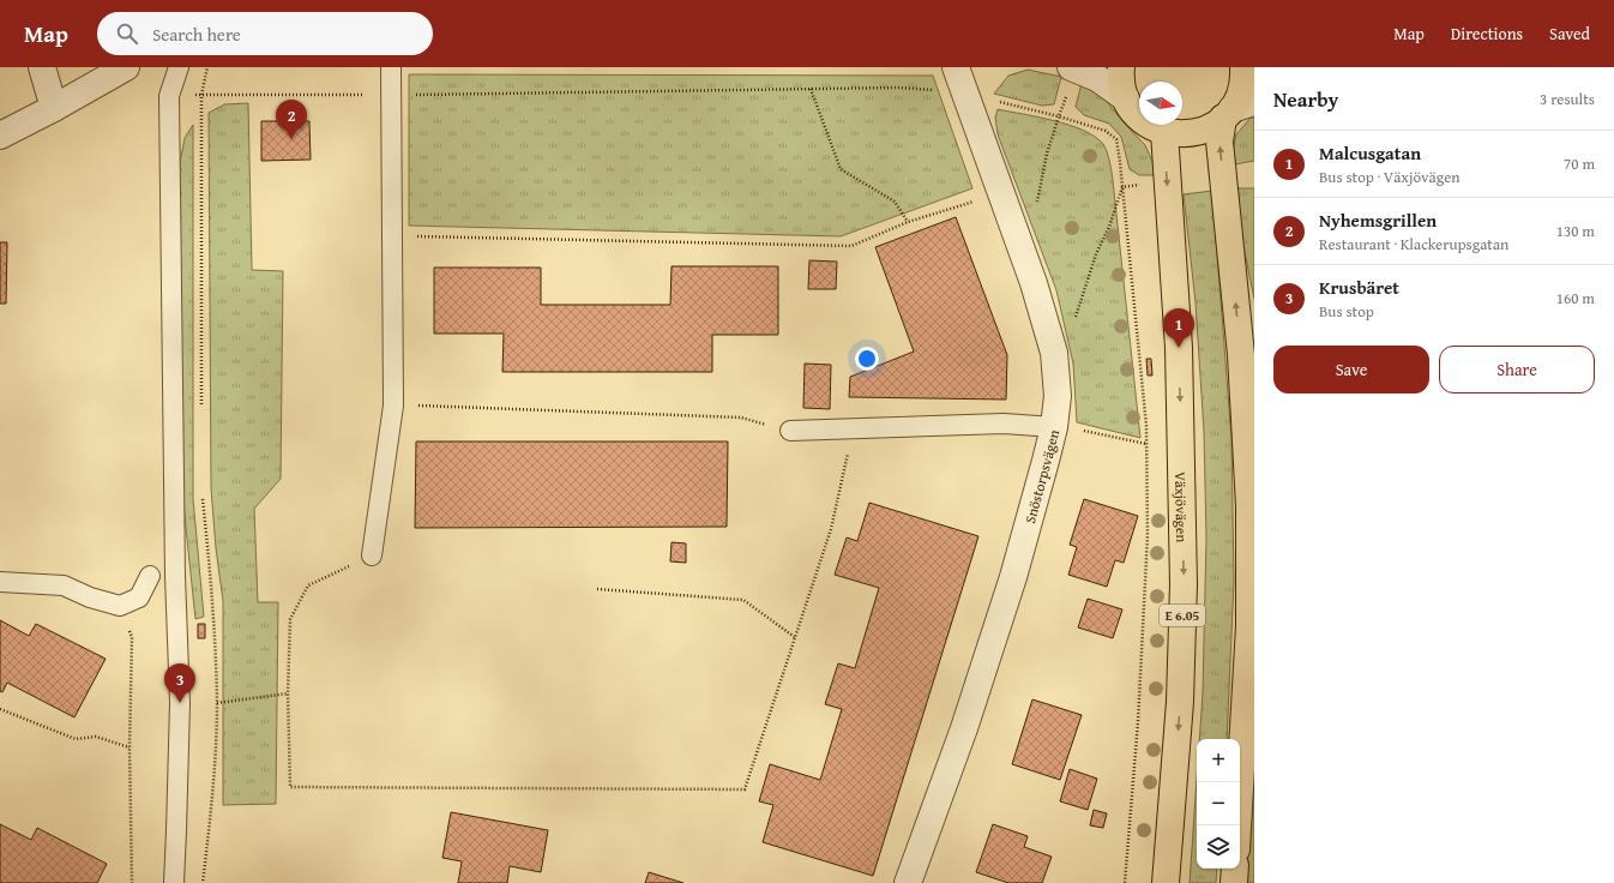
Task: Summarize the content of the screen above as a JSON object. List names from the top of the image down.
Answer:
{
  "streets": {
    "highway": ["Växjövägen", "E 6.05"],
    "street": ["Snöstorpsvägen"]
  },
  "north": "right",
  "page": {
    "header": "Map",
    "search": "Search here",
    "nav": ["Map", "Directions", "Saved"],
    "heading": ["Nearby", "3 results"],
    "pins": ["2", "1", "3"],
    "list": [
      {
        "mark": "1",
        "name": "Malcusgatan",
        "note": "Bus stop · Växjövägen",
        "value": "70 m"
      },
      {
        "mark": "2",
        "name": "Nyhemsgrillen",
        "note": "Restaurant · Klackerupsgatan",
        "value": "130 m"
      },
      {
        "mark": "3",
        "name": "Krusbäret",
        "note": "Bus stop",
        "value": "160 m"
      }
    ],
    "buttons": ["Save", "Share"],
    "map_buttons": ["+", "−"]
  }
}
